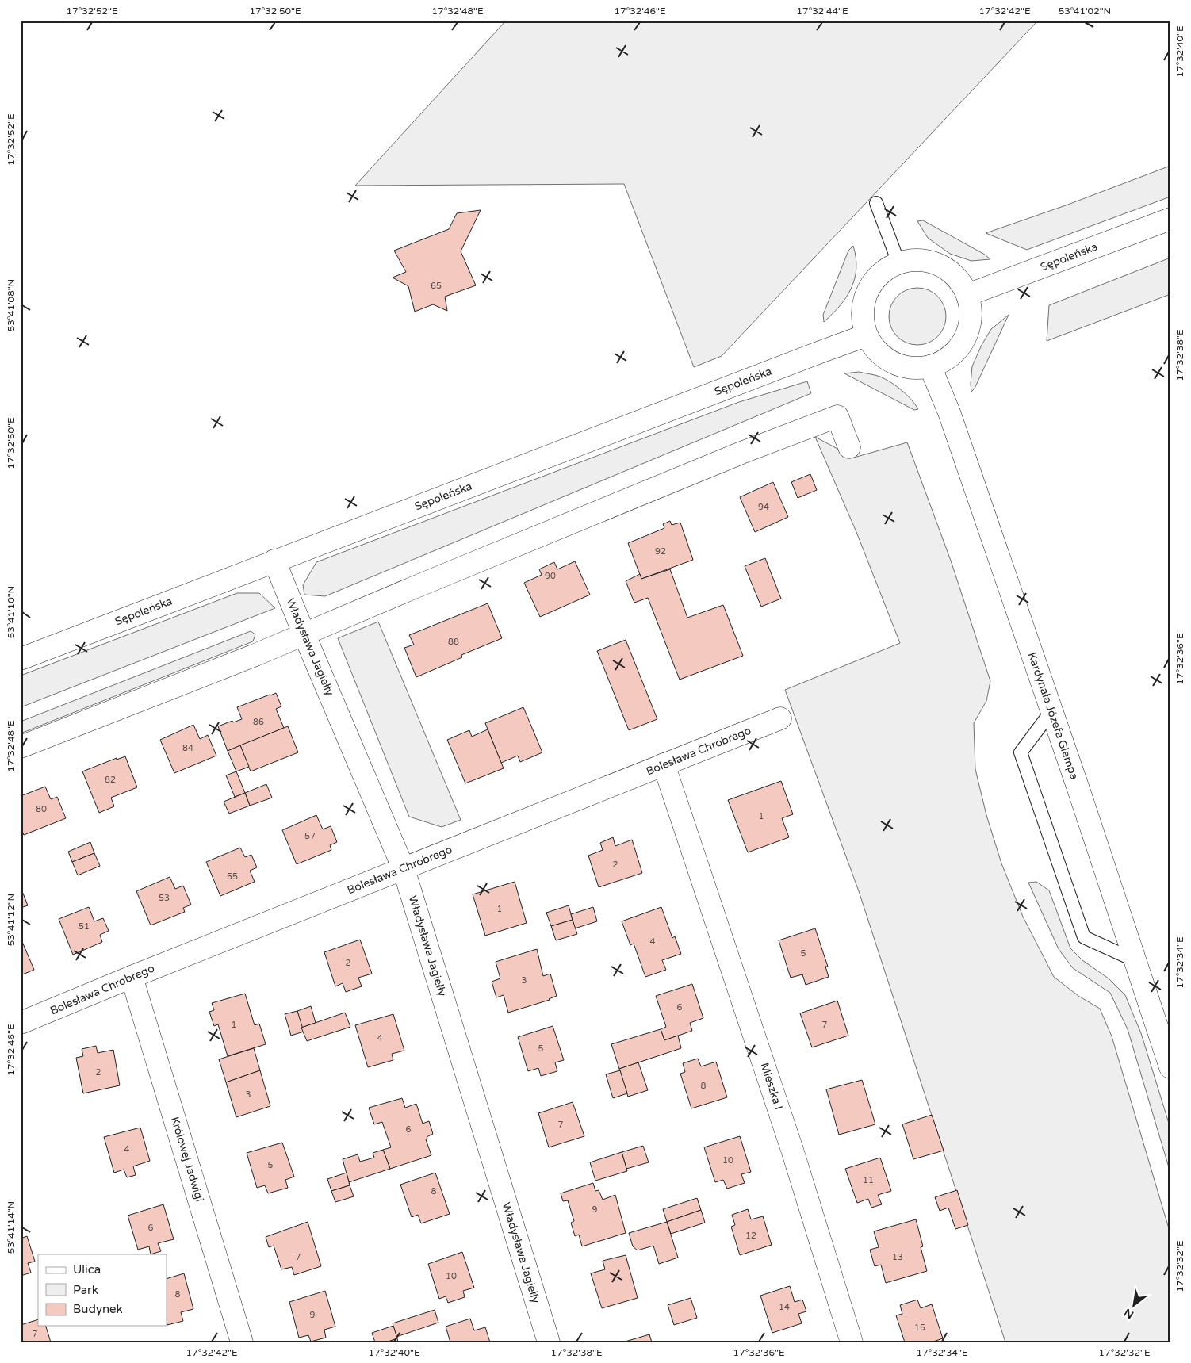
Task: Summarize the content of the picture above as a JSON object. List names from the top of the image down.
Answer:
{
  "streets": {
    "street": [
      "Sępoleńska",
      "Władysława Jagiełły",
      "Kardynała Józefa Glempa",
      "Bolesława Chrobrego",
      "Mieszka I",
      "Królowej Jadwigi"
    ]
  },
  "crossings": [
    ["Sępoleńska", "Władysława Jagiełły"],
    ["Sępoleńska", "Kardynała Józefa Glempa"],
    ["Władysława Jagiełły", "Bolesława Chrobrego"],
    ["Bolesława Chrobrego", "Mieszka I"],
    ["Bolesława Chrobrego", "Królowej Jadwigi"]
  ],
  "house_numbers": [
    "65",
    "94",
    "92",
    "90",
    "88",
    "86",
    "84",
    "82",
    "80",
    "1",
    "57",
    "2",
    "55",
    "53",
    "1",
    "51",
    "4",
    "5",
    "2",
    "3",
    "6",
    "1",
    "7",
    "4",
    "5",
    "2",
    "8",
    "3",
    "7",
    "6",
    "4",
    "10",
    "5",
    "11",
    "8",
    "9",
    "6",
    "12",
    "7",
    "13",
    "10",
    "8",
    "14",
    "9",
    "15",
    "7"
  ],
  "legend": ["Ulica", "Park", "Budynek"],
  "north": "bottom left",
  "coordinates": [
    "17°32'52\"E",
    "17°32'50\"E",
    "17°32'48\"E",
    "17°32'46\"E",
    "17°32'44\"E",
    "17°32'42\"E",
    "53°41'02\"N",
    "17°32'40\"E",
    "53°41'08\"N",
    "17°32'38\"E",
    "53°41'10\"N",
    "17°32'36\"E",
    "53°41'12\"N",
    "17°32'34\"E",
    "53°41'14\"N",
    "17°32'32\"E"
  ]
}
